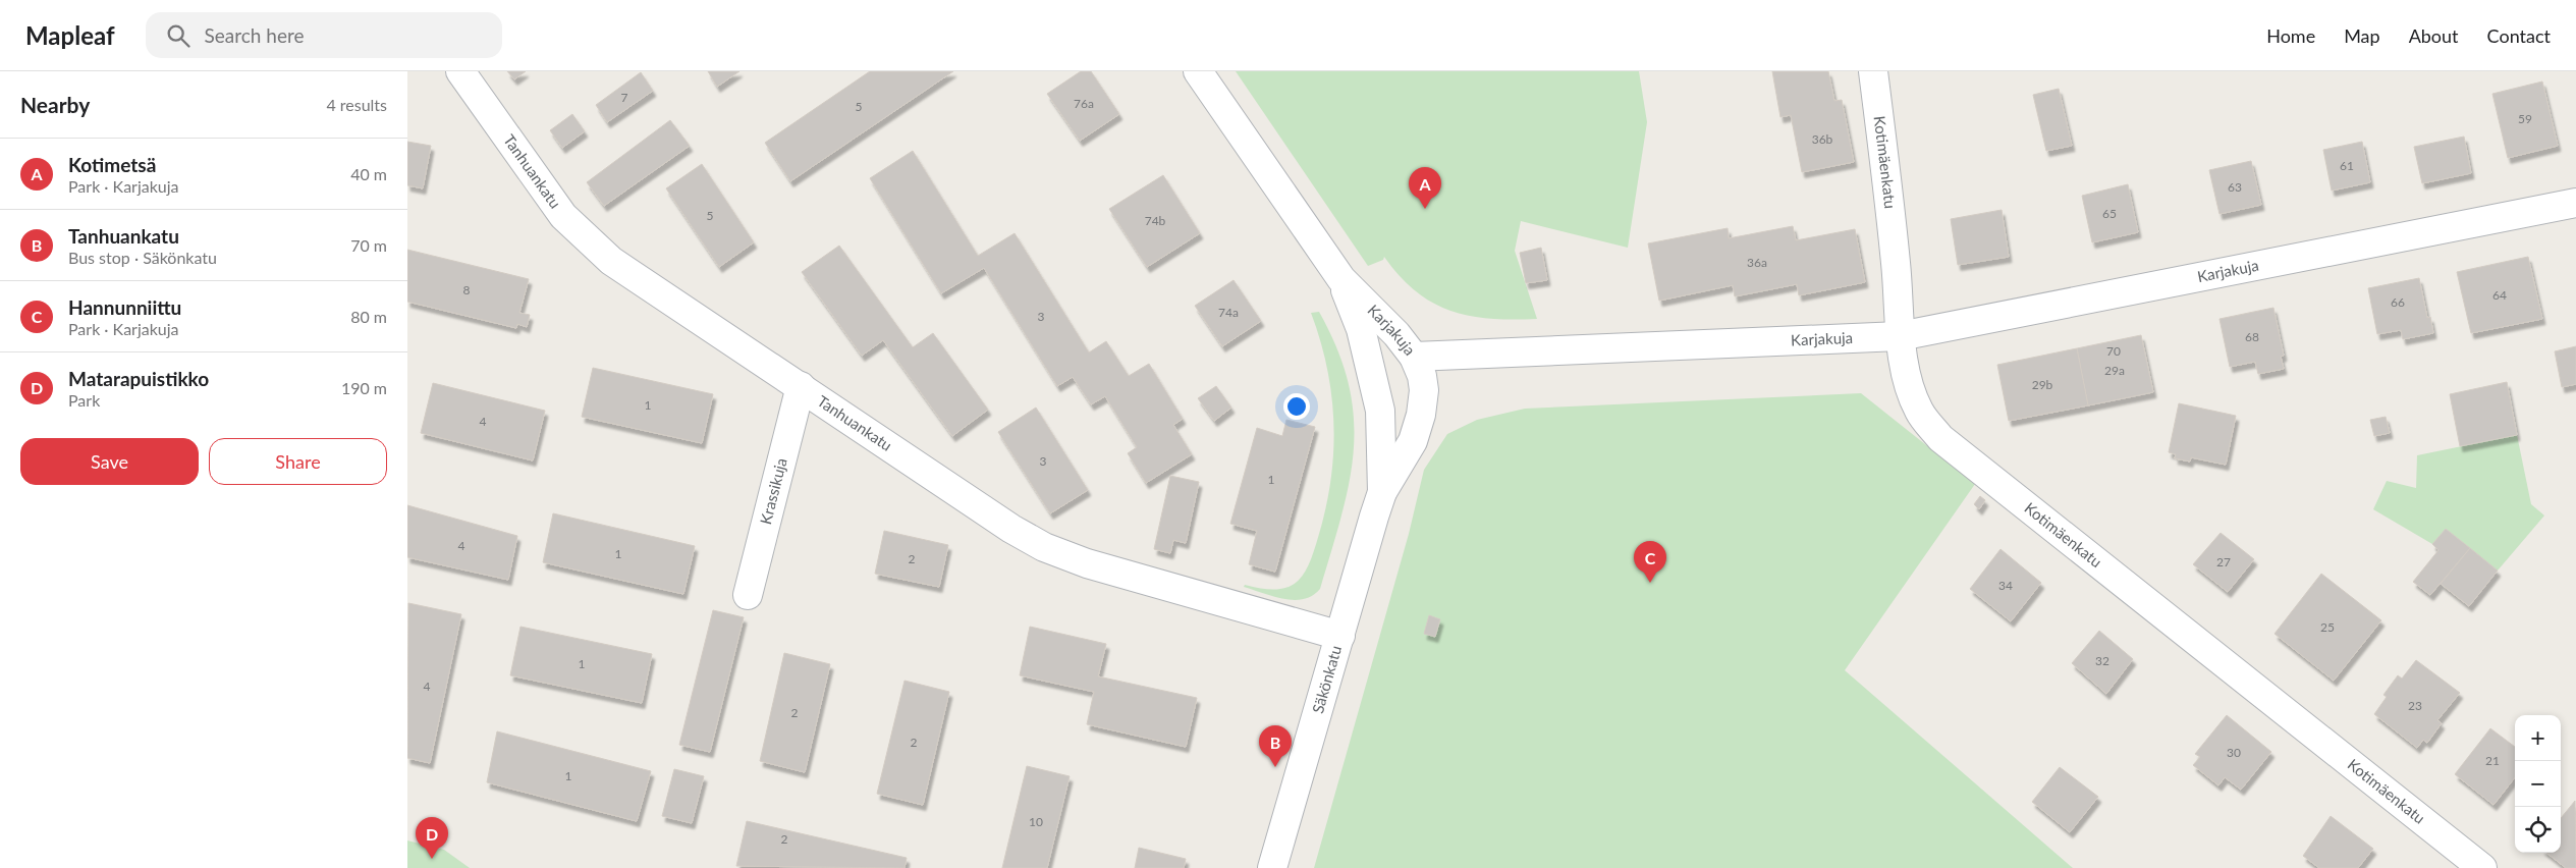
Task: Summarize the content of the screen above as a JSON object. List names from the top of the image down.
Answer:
{
  "streets": {
    "street": [
      "Kotimäenkatu",
      "Tanhuankatu",
      "Karjakuja",
      "Krassikuja",
      "Säkönkatu"
    ]
  },
  "crossings": [
    ["Kotimäenkatu", "Karjakuja"],
    ["Tanhuankatu", "Krassikuja"],
    ["Tanhuankatu", "Säkönkatu"],
    ["Karjakuja", "Säkönkatu"]
  ],
  "house_numbers": [
    "7",
    "76a",
    "5",
    "59",
    "36b",
    "61",
    "63",
    "65",
    "5",
    "74b",
    "36a",
    "8",
    "64",
    "66",
    "74a",
    "3",
    "68",
    "70",
    "29a",
    "29b",
    "1",
    "4",
    "3",
    "1",
    "4",
    "1",
    "2",
    "27",
    "34",
    "25",
    "32",
    "1",
    "4",
    "23",
    "2",
    "2",
    "30",
    "21",
    "1",
    "10",
    "2"
  ],
  "page": {
    "header": "Mapleaf",
    "search": "Search here",
    "nav": [
      "Home",
      "Map",
      "About",
      "Contact"
    ],
    "heading": ["Nearby", "4 results"],
    "list": [
      {
        "mark": "A",
        "name": "Kotimetsä",
        "note": "Park · Karjakuja",
        "value": "40 m"
      },
      {
        "mark": "B",
        "name": "Tanhuankatu",
        "note": "Bus stop · Säkönkatu",
        "value": "70 m"
      },
      {
        "mark": "C",
        "name": "Hannunniittu",
        "note": "Park · Karjakuja",
        "value": "80 m"
      },
      {
        "mark": "D",
        "name": "Matarapuistikko",
        "note": "Park",
        "value": "190 m"
      }
    ],
    "pins": [
      "A",
      "C",
      "B",
      "D"
    ],
    "buttons": ["Save", "Share"],
    "map_buttons": ["+", "−"]
  }
}
